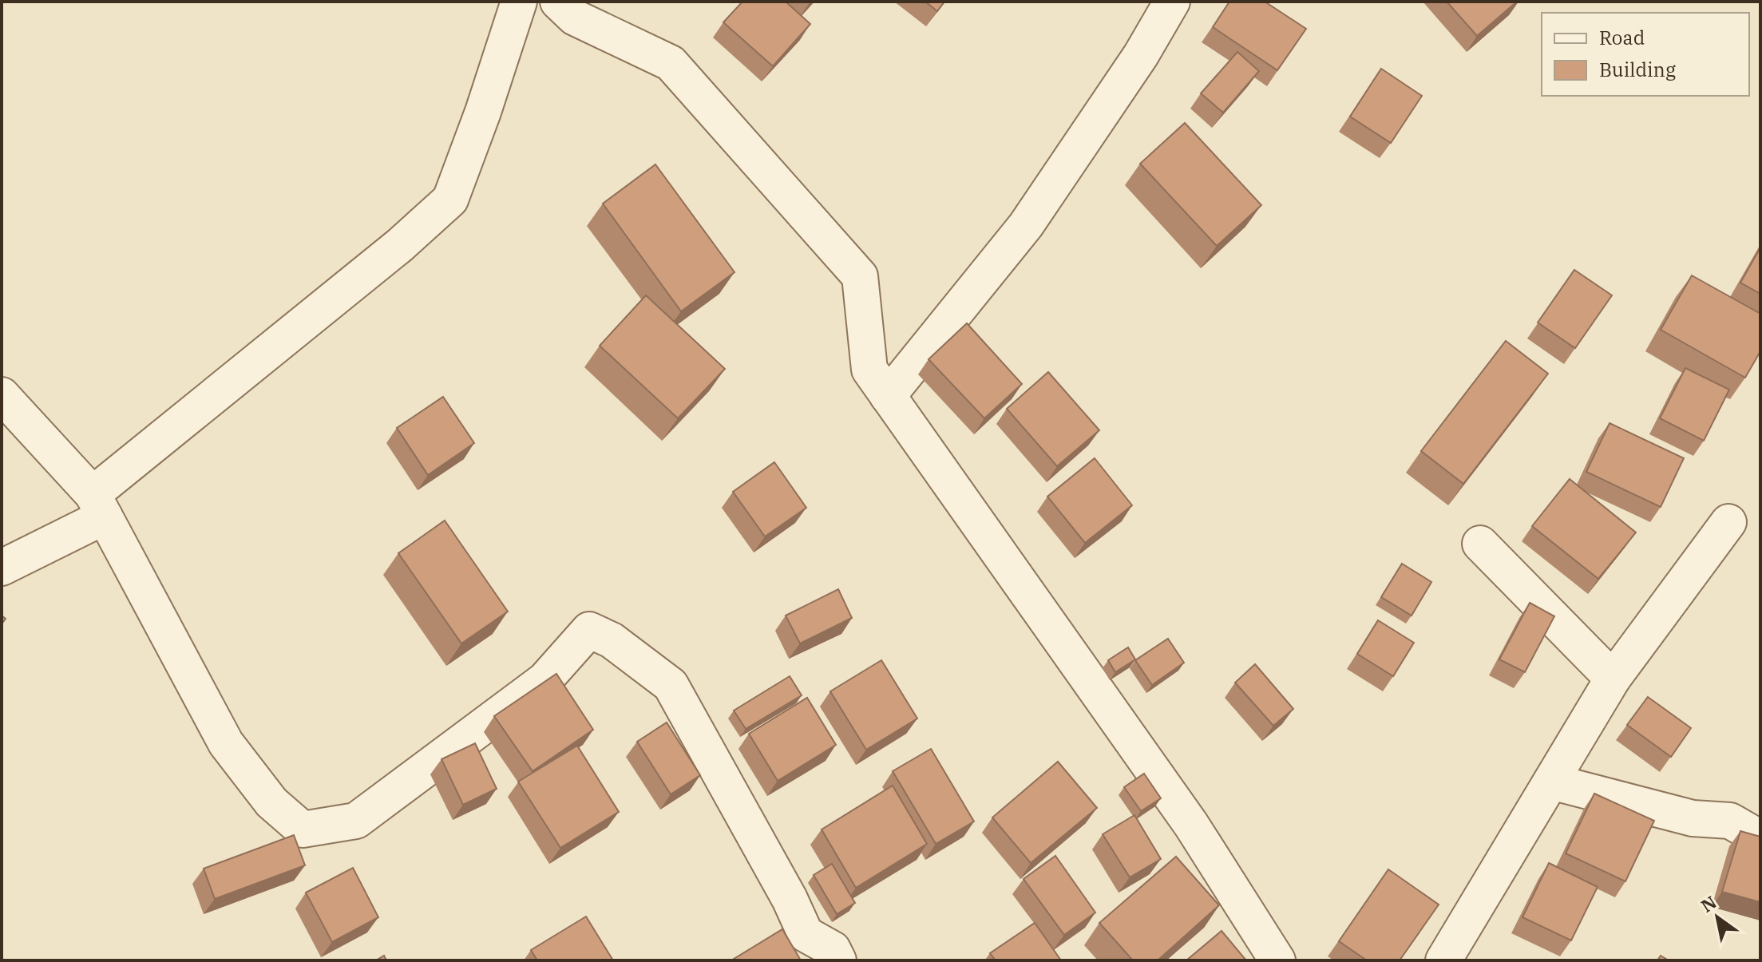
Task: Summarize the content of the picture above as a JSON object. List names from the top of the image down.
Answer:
{
  "legend": ["Road", "Building"],
  "north": "top left"
}
